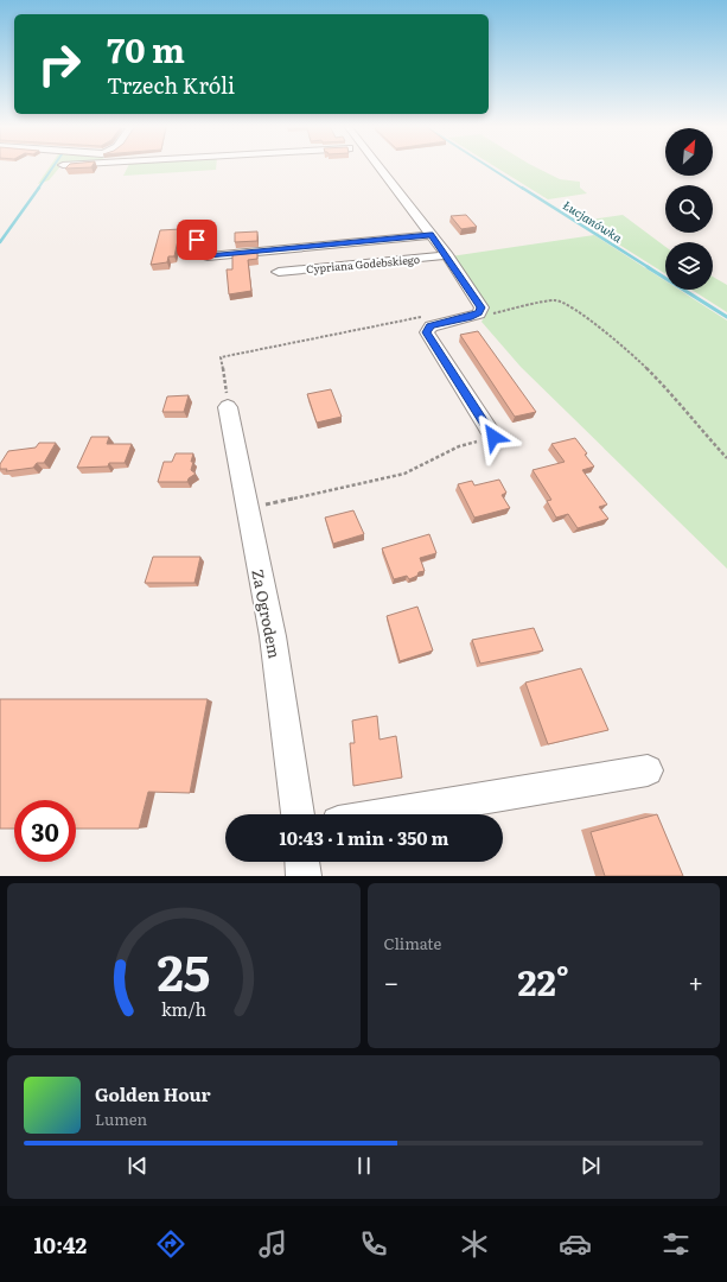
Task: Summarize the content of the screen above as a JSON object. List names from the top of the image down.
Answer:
{
  "streets": {
    "street": ["Cypriana Godebskiego", "Za Ogrodem"]
  },
  "water": ["Łucjanówka"],
  "north": "top right",
  "page": {
    "turn": ["70 m", "Trzech Króli"],
    "limit": "30",
    "trip": "10:43 · 1 min · 350 m",
    "tile": "Climate",
    "heat": ["−", "22°", "+"],
    "song": ["Golden Hour", "Lumen"],
    "tabs": "10:42",
    "gauge": ["25", "km/h"]
  }
}
